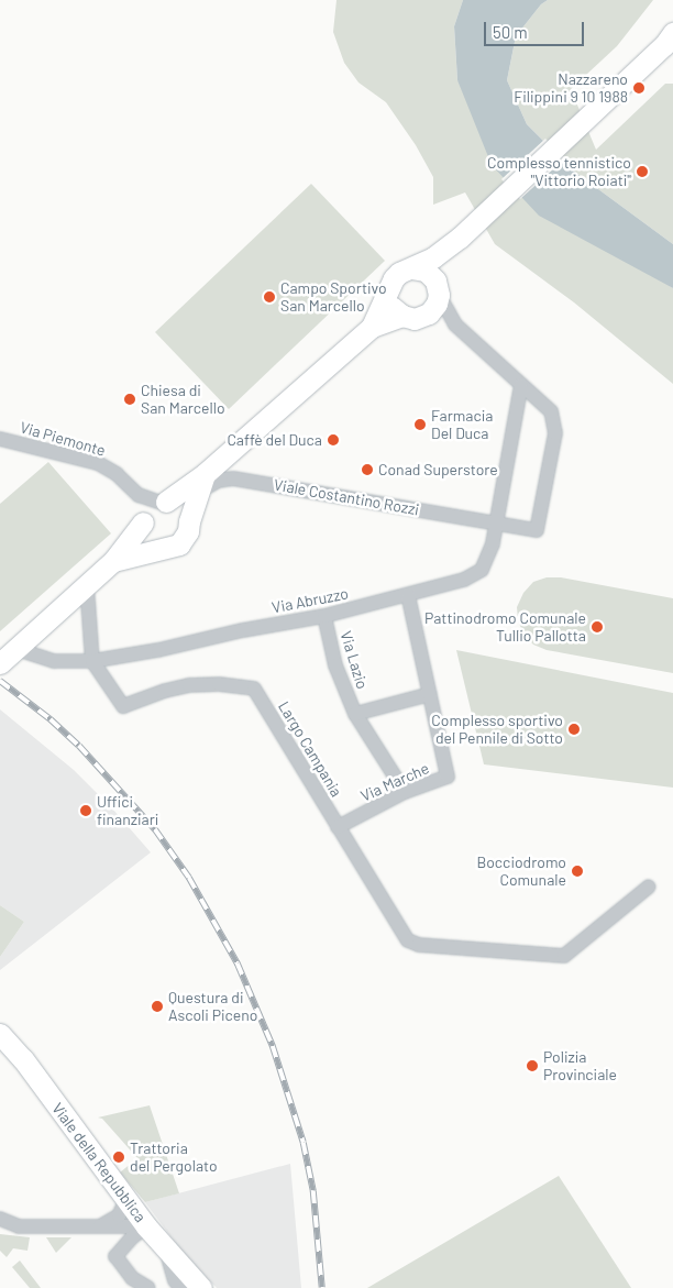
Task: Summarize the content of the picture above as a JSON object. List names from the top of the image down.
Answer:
{
  "streets": {
    "street": [
      "Via Piemonte",
      "Viale Costantino Rozzi",
      "Via Abruzzo",
      "Via Lazio",
      "Largo Campania",
      "Via Marche",
      "Viale della Repubblica"
    ]
  },
  "crossings": [
    ["Via Piemonte", "Viale Costantino Rozzi"],
    ["Viale Costantino Rozzi", "Via Abruzzo"],
    ["Via Abruzzo", "Via Lazio"],
    ["Via Abruzzo", "Largo Campania"],
    ["Via Abruzzo", "Via Marche"],
    ["Via Lazio", "Via Marche"],
    ["Largo Campania", "Via Marche"]
  ],
  "places": [
    "Nazzareno Filippini 9 10 1988",
    "Complesso tennistico \"Vittorio Roiati\"",
    "Campo Sportivo San Marcello",
    "Chiesa di San Marcello",
    "Farmacia Del Duca",
    "Caffè del Duca",
    "Conad Superstore",
    "Pattinodromo Comunale Tullio Pallotta",
    "Complesso sportivo del Pennile di Sotto",
    "Uffici finanziari",
    "Bocciodromo Comunale",
    "Questura di Ascoli Piceno",
    "Polizia Provinciale",
    "Trattoria del Pergolato"
  ],
  "scale_bar": "50 m"
}
